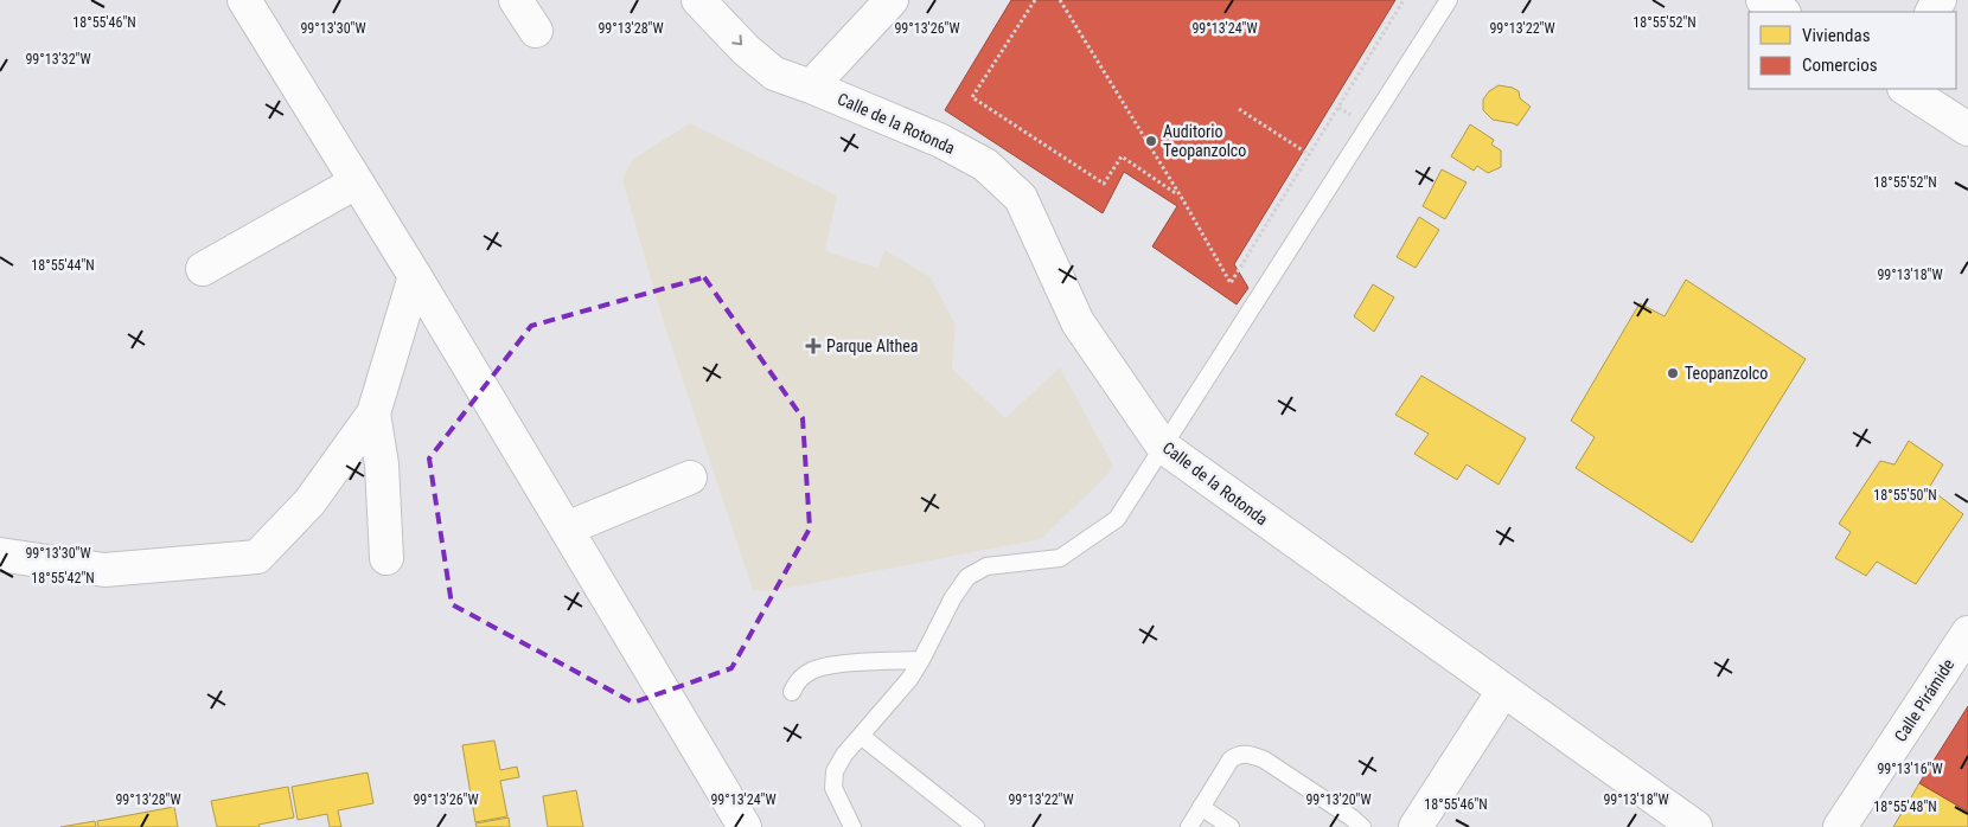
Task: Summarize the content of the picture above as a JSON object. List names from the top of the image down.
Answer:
{
  "streets": {
    "street": ["Calle de la Rotonda", "Calle Pirámide"]
  },
  "places": {
    "other": ["Auditorio Teopanzolco", "Teopanzolco"],
    "health": ["Parque Althea"]
  },
  "legend": ["Viviendas", "Comercios"],
  "coordinates": [
    "18°55'46\"N",
    "18°55'52\"N",
    "99°13'30\"W",
    "99°13'28\"W",
    "99°13'26\"W",
    "99°13'24\"W",
    "99°13'22\"W",
    "99°13'32\"W",
    "18°55'44\"N",
    "99°13'18\"W",
    "18°55'50\"N",
    "18°55'42\"N",
    "99°13'16\"W",
    "99°13'20\"W",
    "18°55'48\"N"
  ]
}
